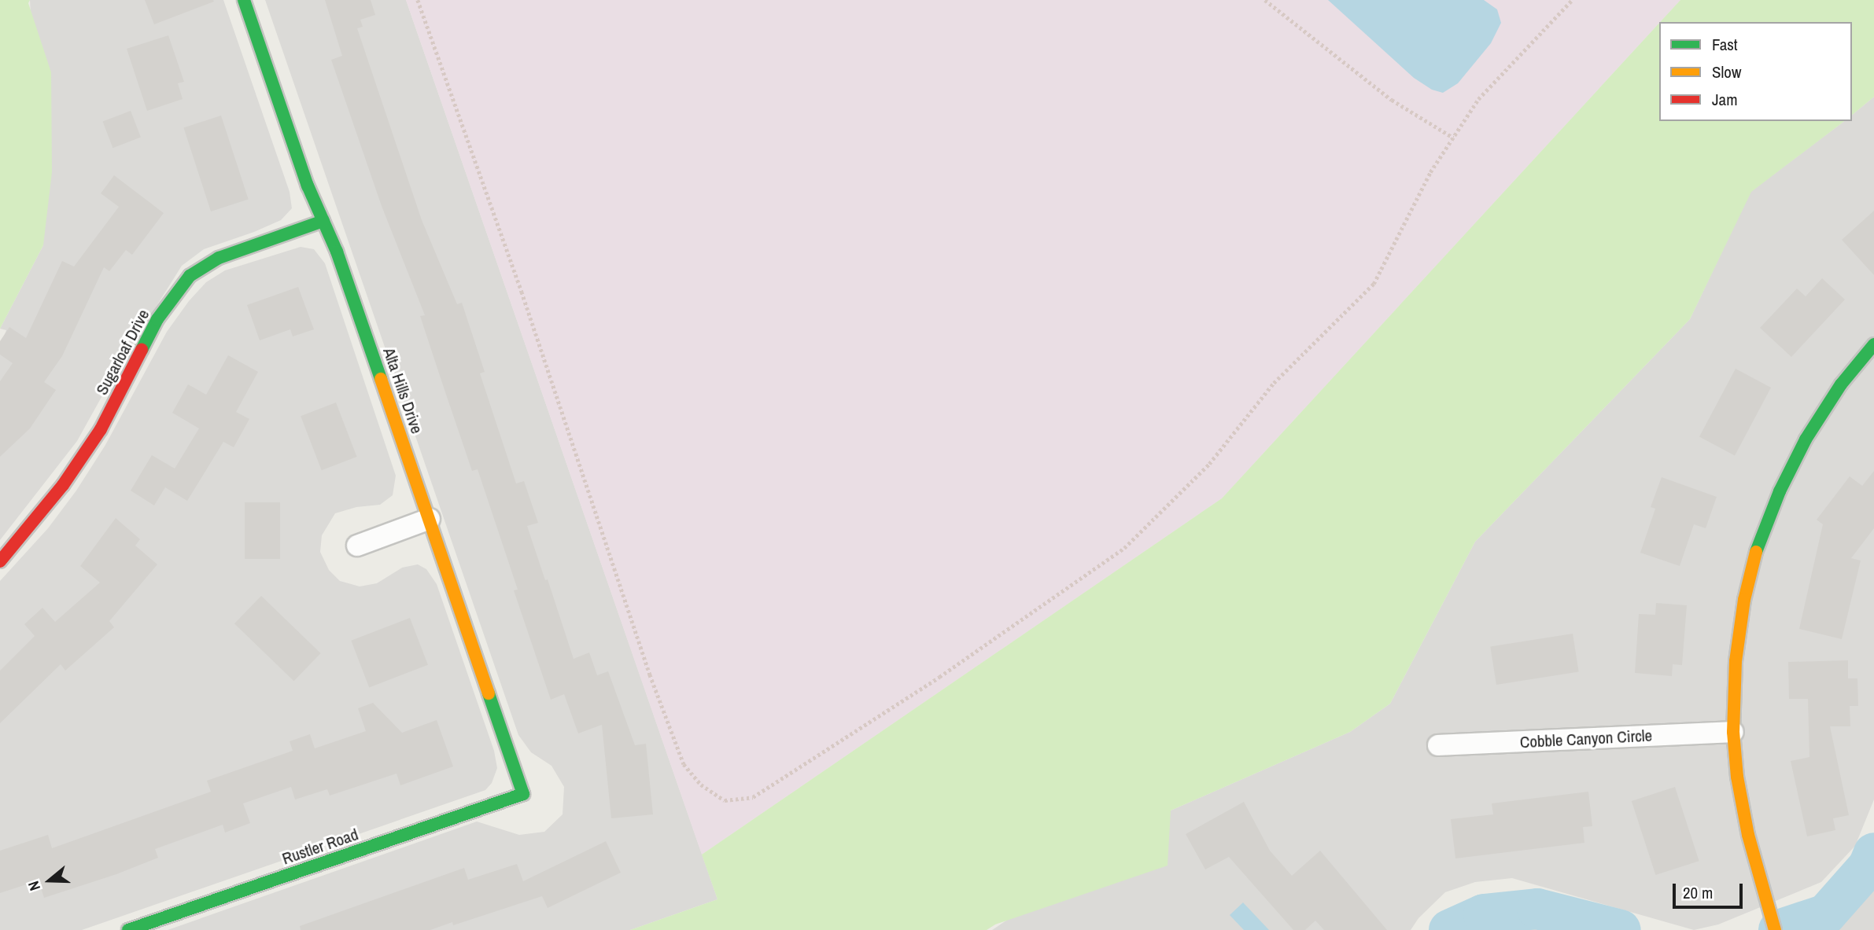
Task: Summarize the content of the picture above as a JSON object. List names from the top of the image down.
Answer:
{
  "streets": {
    "street": [
      "Sugarloaf Drive",
      "Alta Hills Drive",
      "Cobble Canyon Circle",
      "Rustler Road"
    ]
  },
  "crossings": [
    ["Sugarloaf Drive", "Alta Hills Drive"],
    ["Alta Hills Drive", "Rustler Road"]
  ],
  "legend": ["Fast", "Slow", "Jam"],
  "scale_bar": "20 m",
  "north": "left"
}
